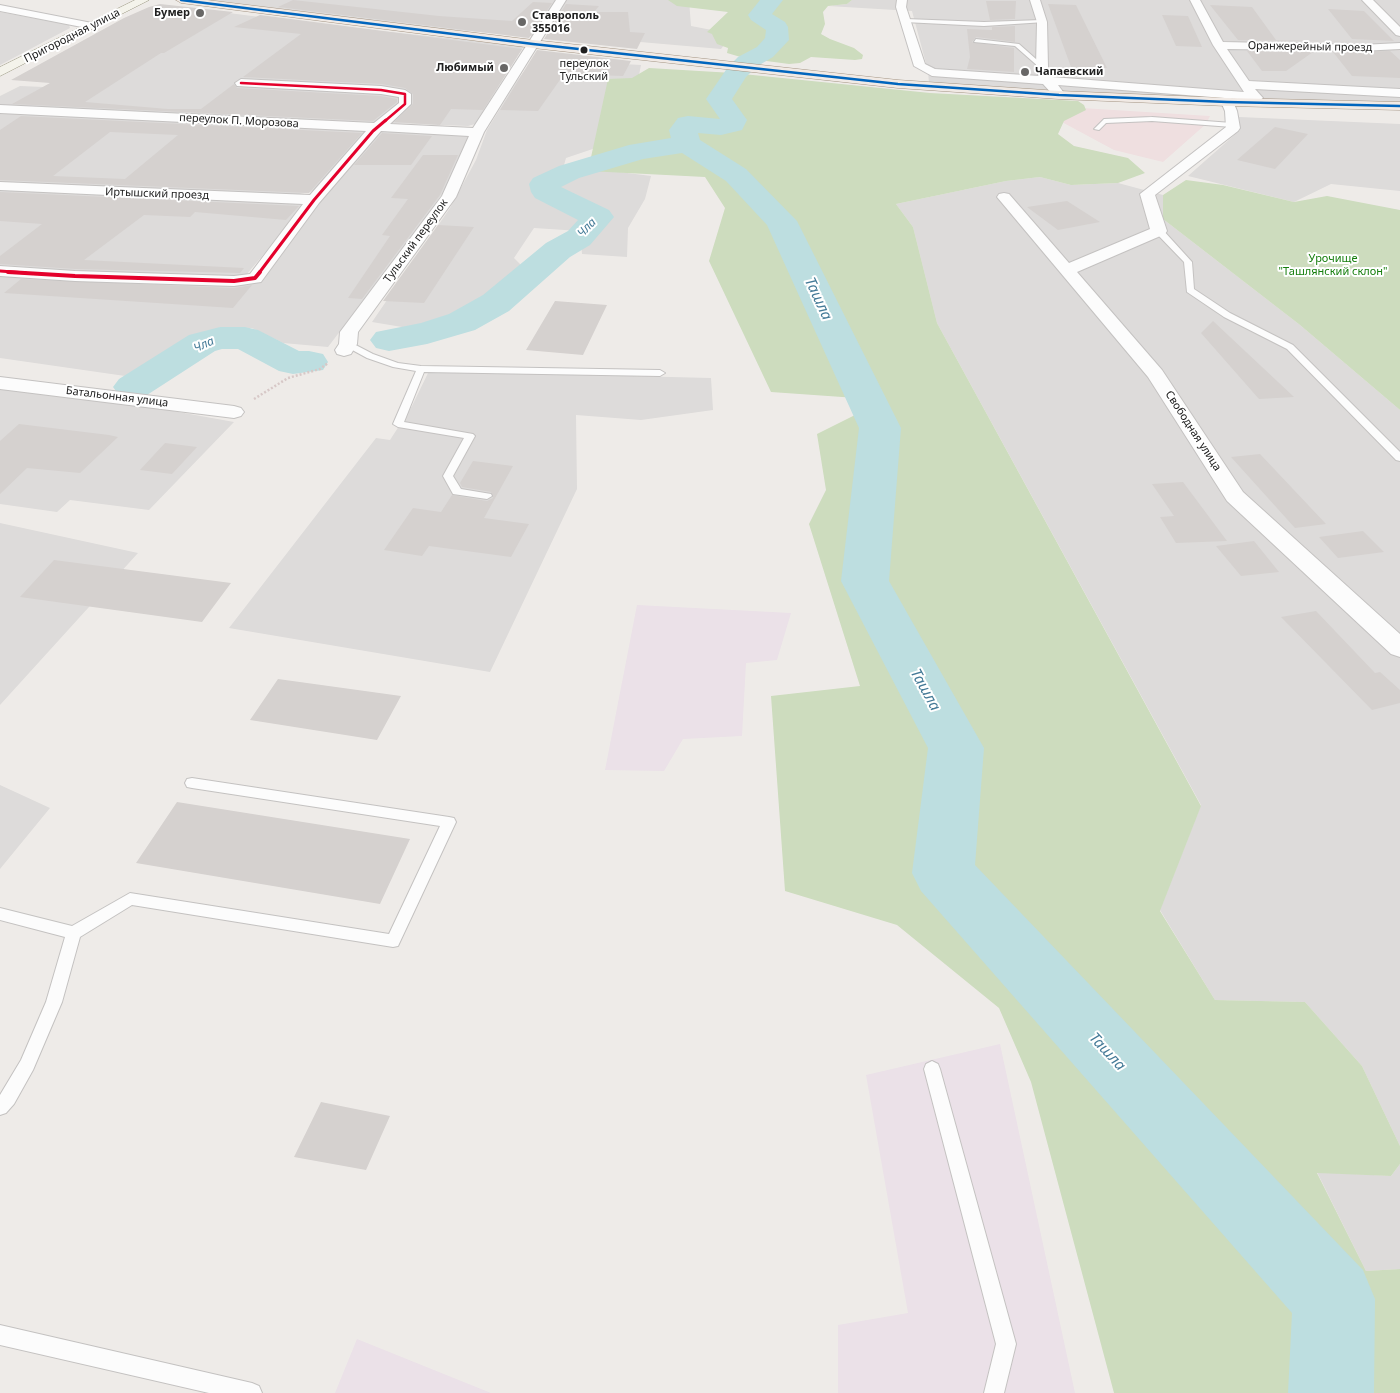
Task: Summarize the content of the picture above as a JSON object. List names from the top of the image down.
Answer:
{
  "streets": {
    "street": [
      "Пригородная улица",
      "Оранжерейный проезд",
      "переулок П. Морозова",
      "Иртышский проезд",
      "Тульский переулок",
      "Батальонная улица",
      "Свободная улица"
    ]
  },
  "crossings": [
    ["переулок П. Морозова", "Тульский переулок"]
  ],
  "water": ["Чла", "Ташла"],
  "parks": ["Урочище \"Ташлянский склон\""],
  "places": [
    "Бумер",
    "Ставрополь 355016",
    "переулок Тульский",
    "Любимый",
    "Чапаевский"
  ]
}
